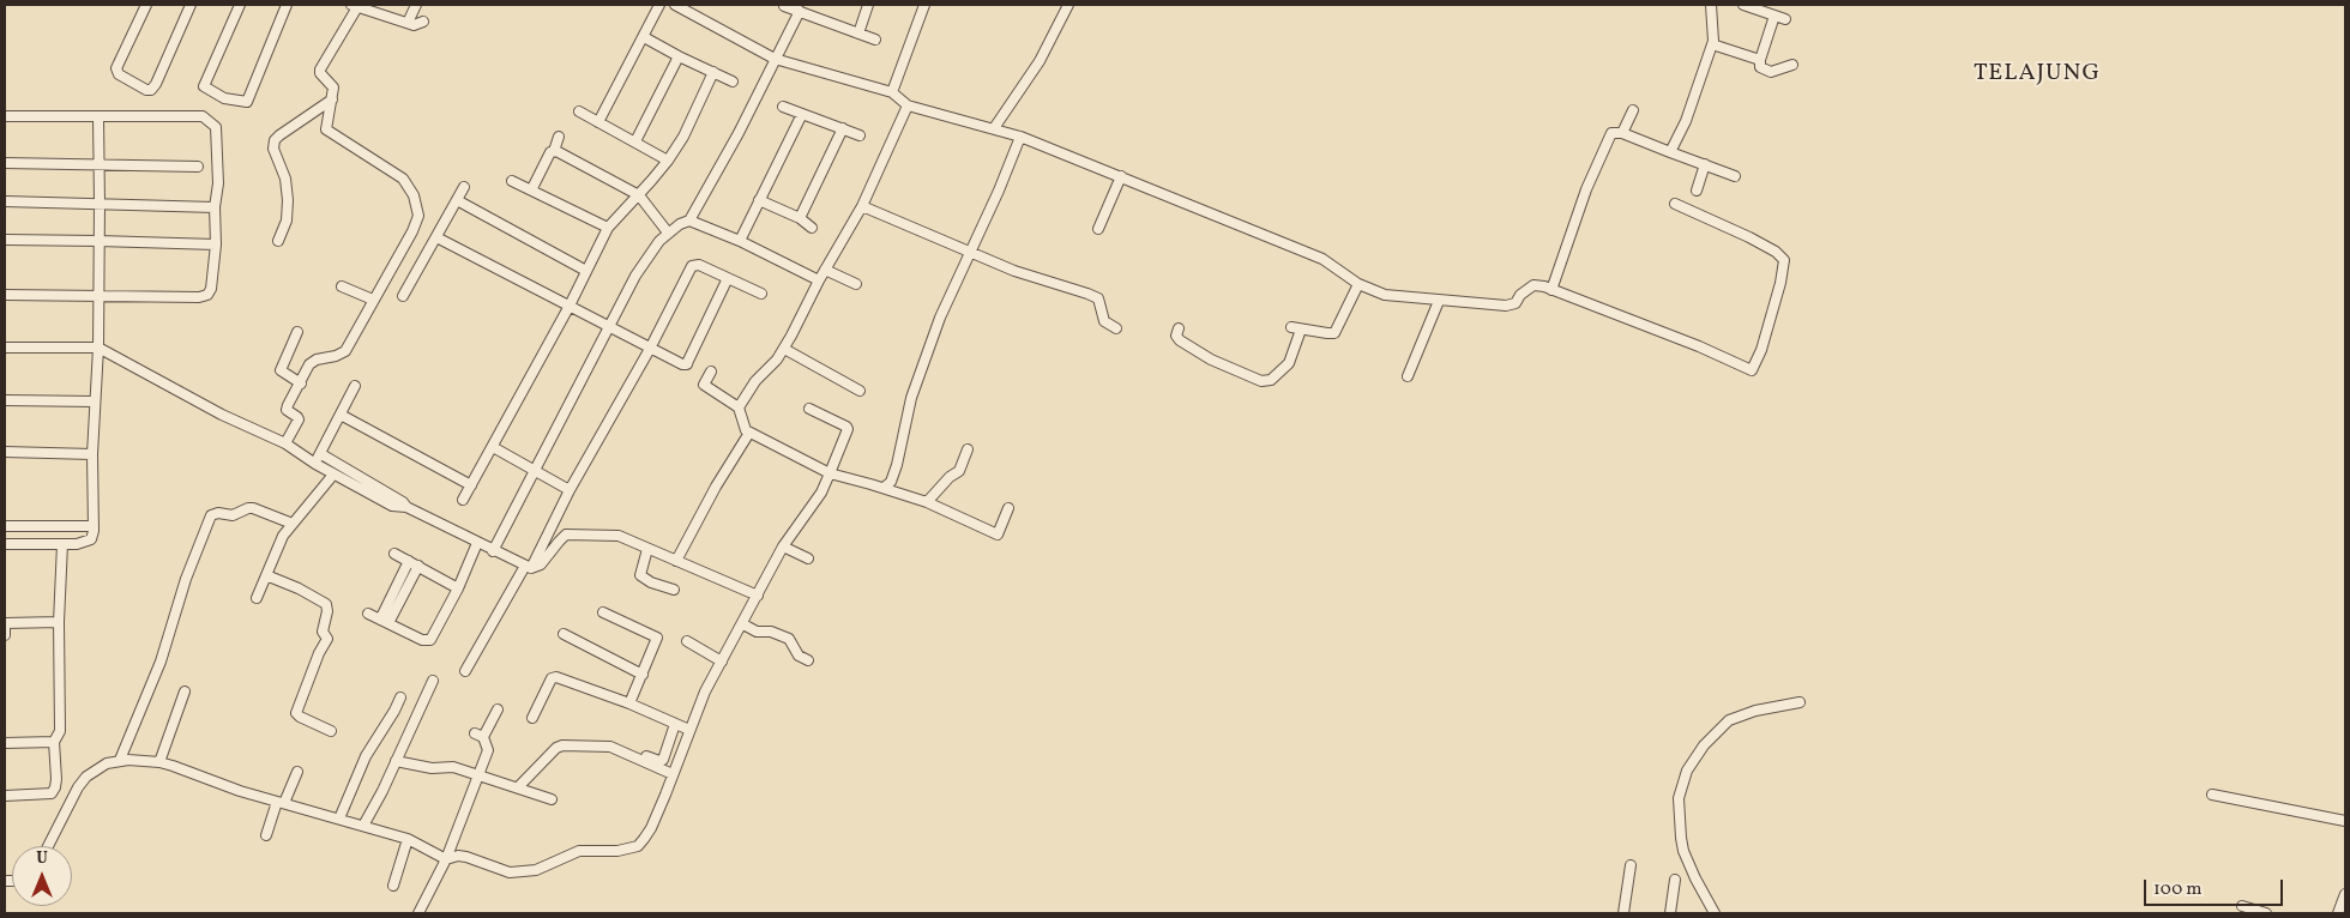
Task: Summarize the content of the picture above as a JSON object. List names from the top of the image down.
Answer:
{
  "districts": ["TELAJUNG"],
  "scale_bar": "100 m",
  "north": "top"
}
